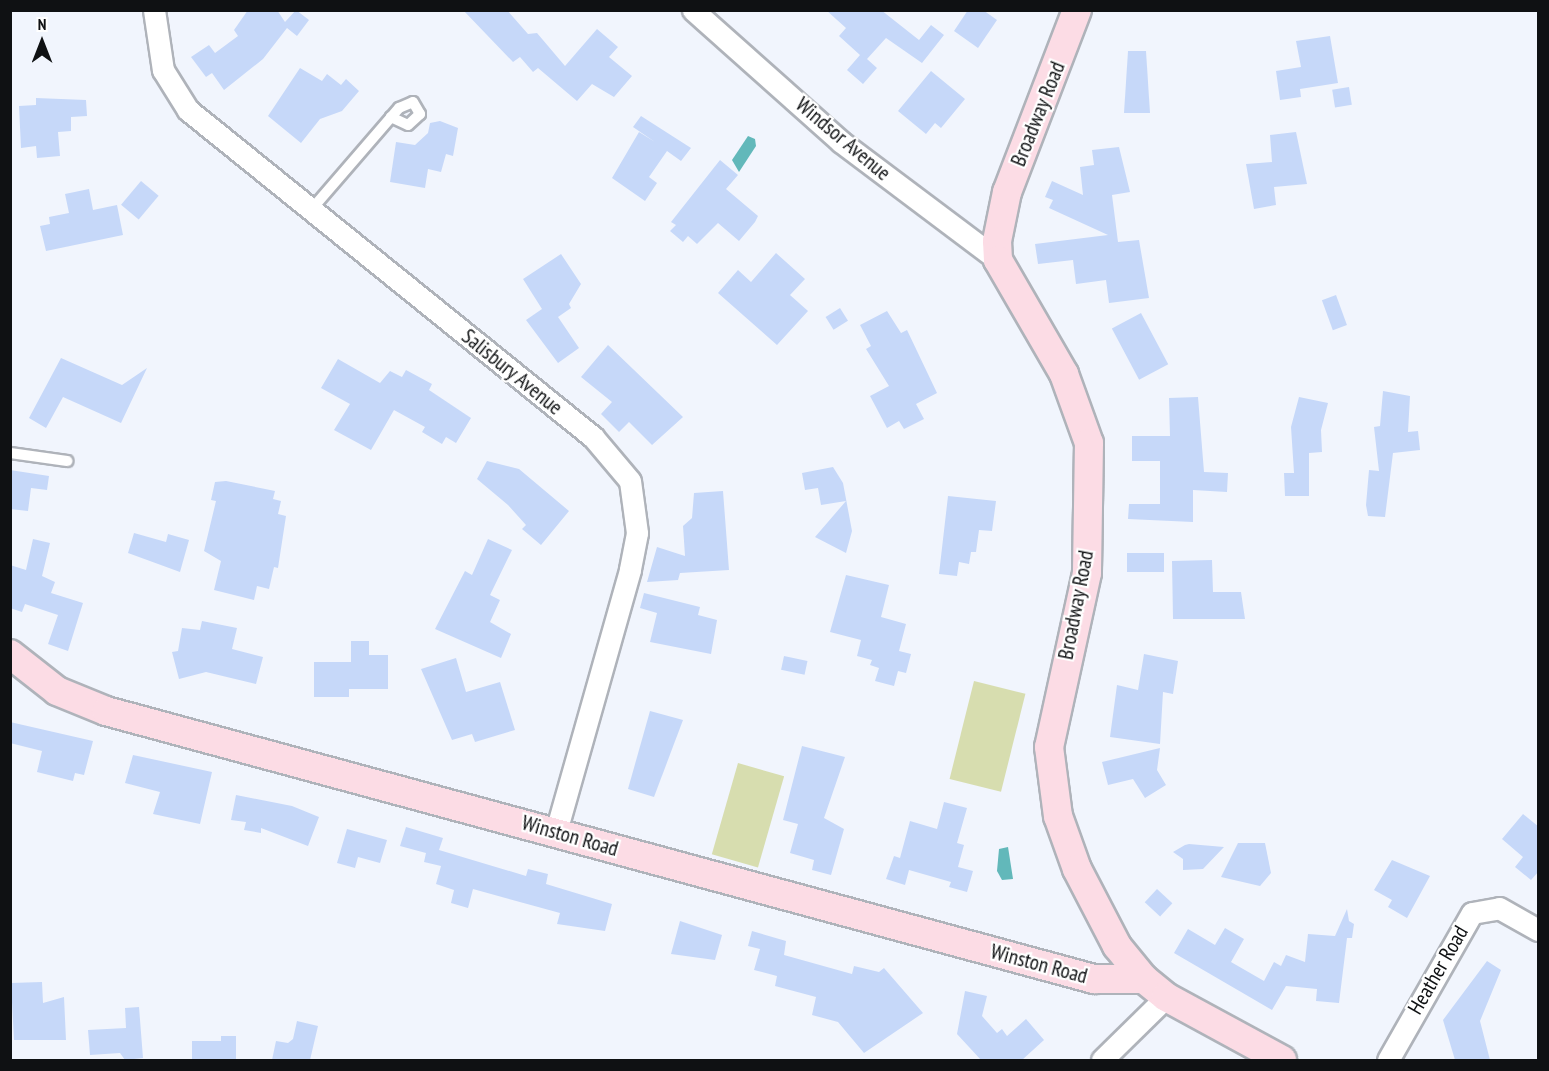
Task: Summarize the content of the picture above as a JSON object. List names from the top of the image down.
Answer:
{
  "streets": {
    "street": [
      "Broadway Road",
      "Windsor Avenue",
      "Salisbury Avenue",
      "Winston Road",
      "Heather Road"
    ]
  },
  "crossings": [
    ["Broadway Road", "Windsor Avenue"],
    ["Broadway Road", "Winston Road"],
    ["Salisbury Avenue", "Winston Road"]
  ],
  "north": "top"
}
